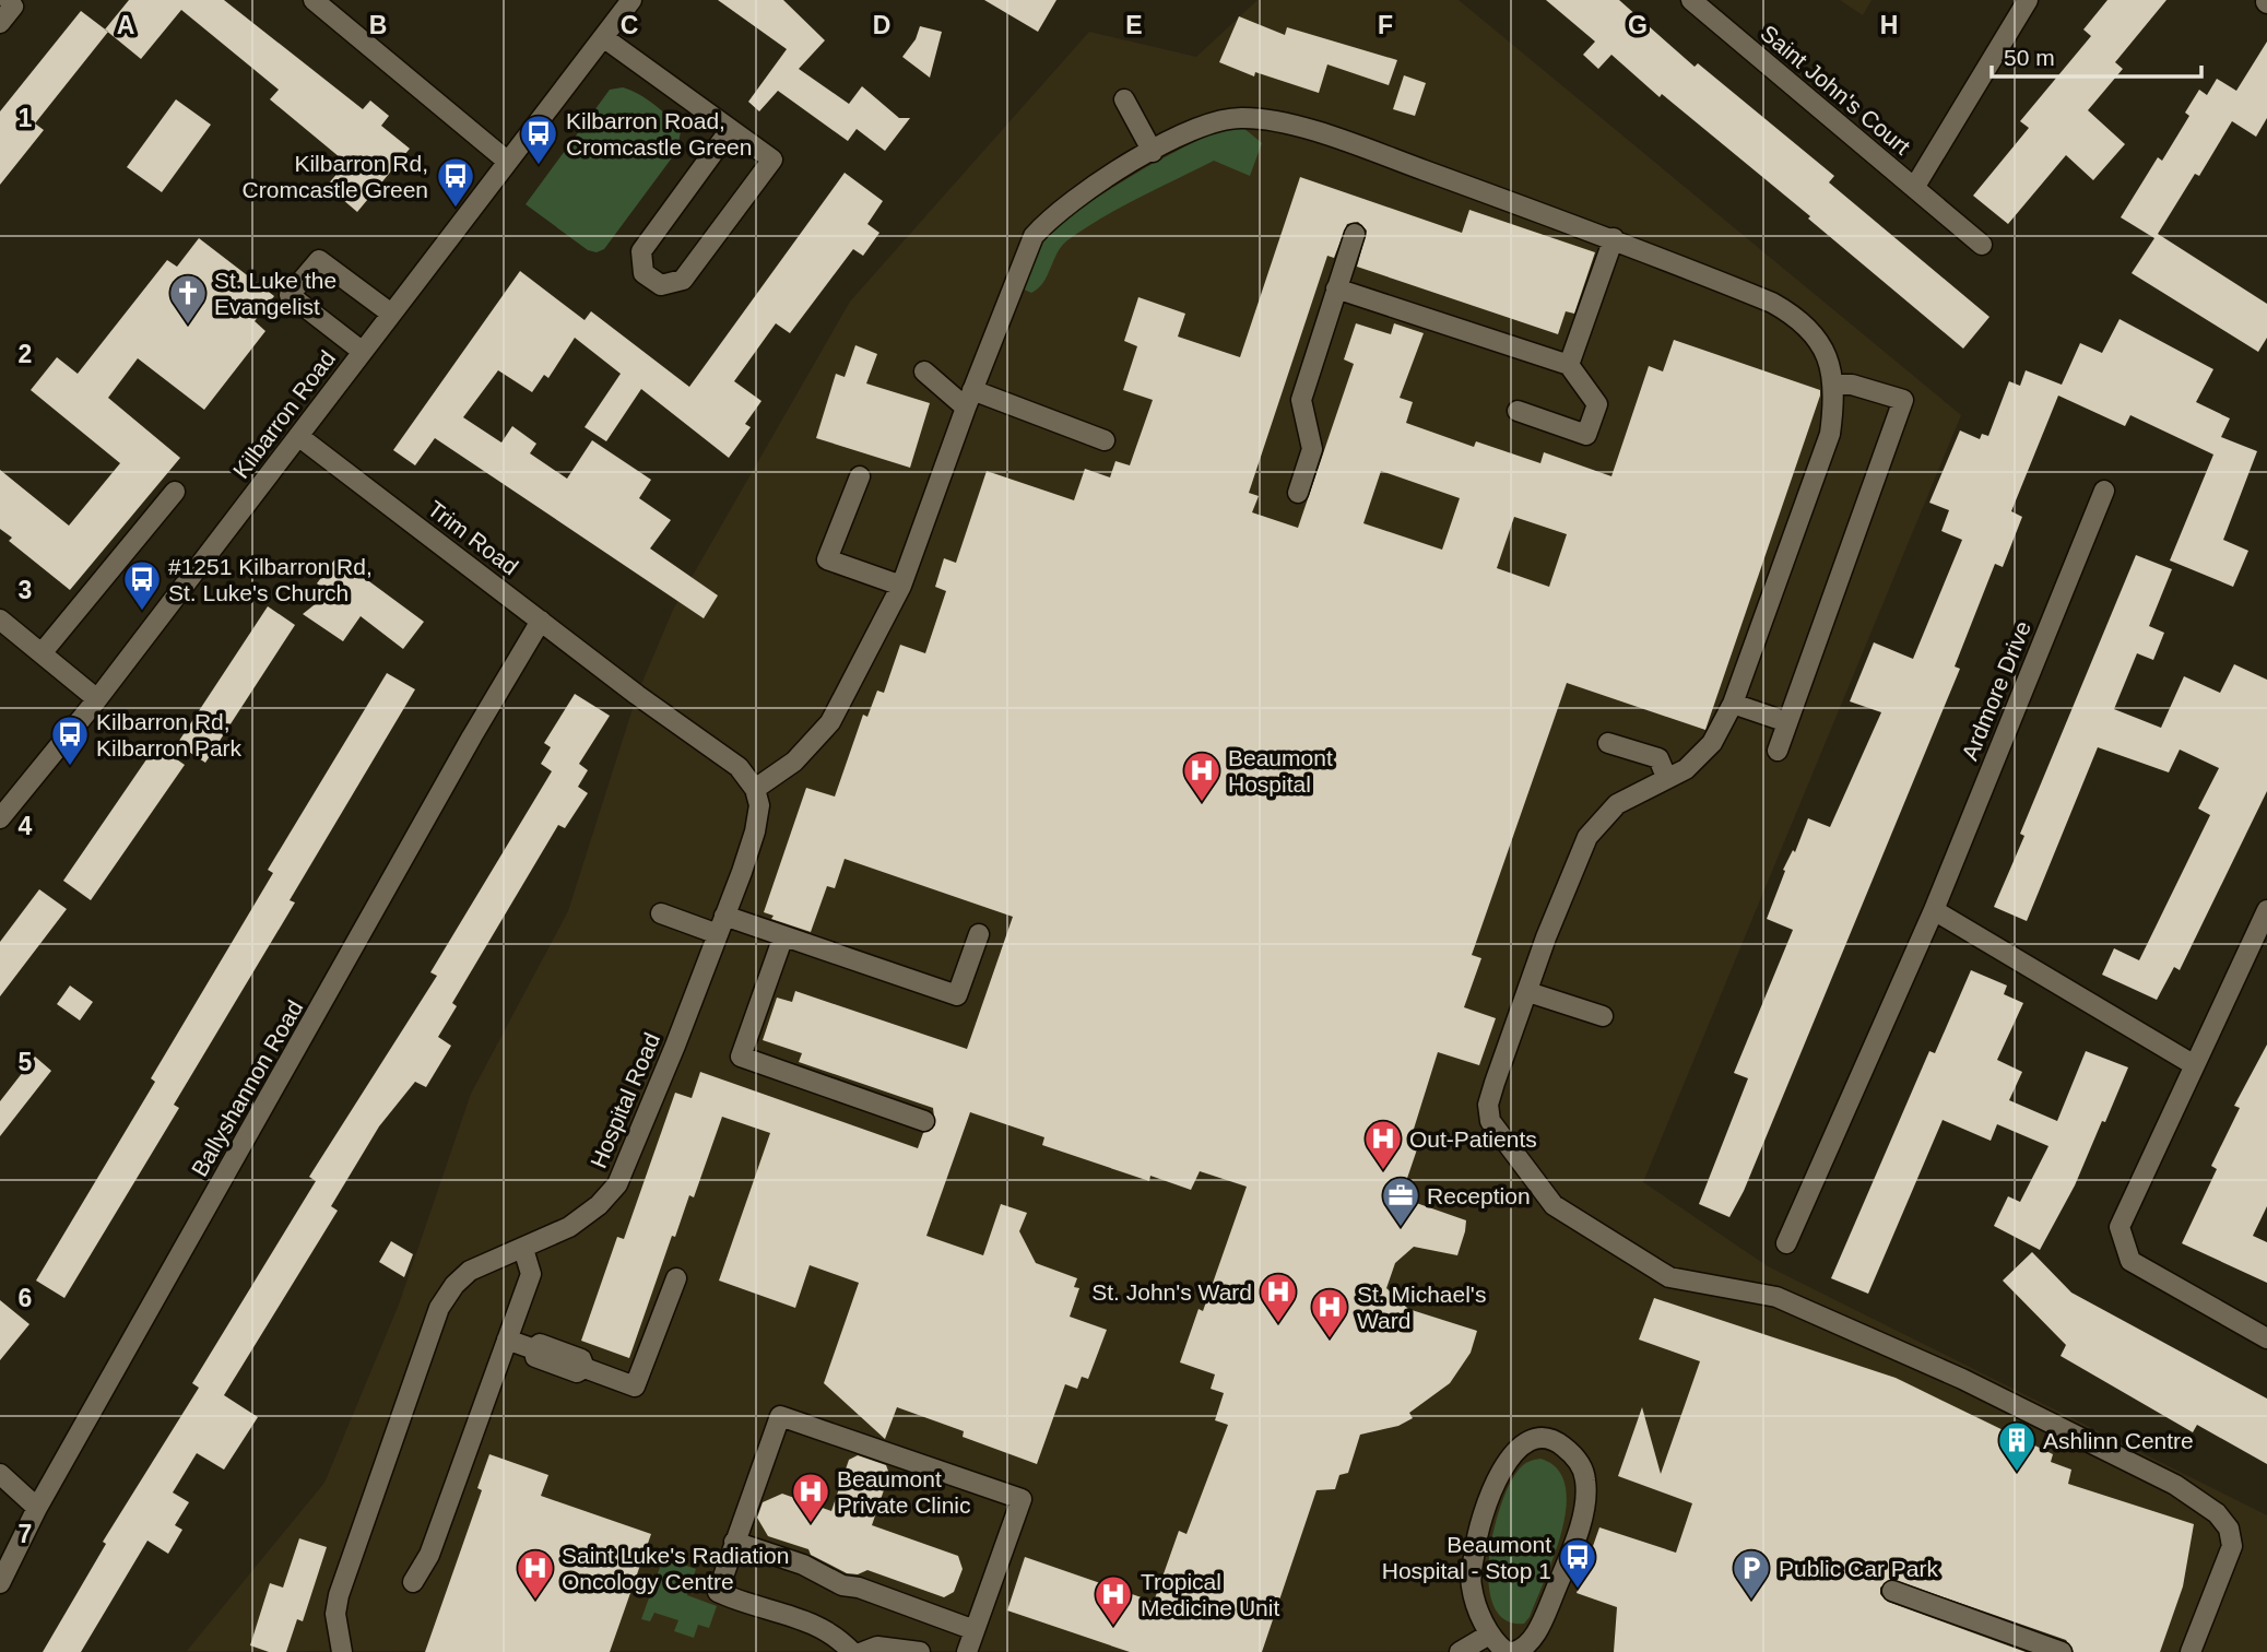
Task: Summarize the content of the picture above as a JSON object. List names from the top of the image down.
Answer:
{
  "streets": {
    "street": [
      "Saint John's Court",
      "Kilbarron Road",
      "Trim Road",
      "Ardmore Drive",
      "Ballyshannon Road",
      "Hospital Road"
    ]
  },
  "crossings": [
    ["Kilbarron Road", "Trim Road"],
    ["Trim Road", "Ballyshannon Road"],
    ["Trim Road", "Hospital Road"]
  ],
  "places": {
    "bus stop": [
      "Kilbarron Road, Cromcastle Green",
      "Kilbarron Rd, Cromcastle Green",
      "#1251 Kilbarron Rd, St. Luke's Church",
      "Kilbarron Rd, Kilbarron Park",
      "Beaumont Hospital - Stop 1"
    ],
    "church": ["St. Luke the Evangelist"],
    "hospital": [
      "Beaumont Hospital",
      "Out-Patients",
      "St. John's Ward",
      "St. Michael's Ward",
      "Beaumont Private Clinic",
      "Saint Luke's Radiation Oncology Centre",
      "Tropical Medicine Unit"
    ],
    "office": ["Reception"],
    "building": ["Ashlinn Centre"],
    "parking": ["Public Car Park"]
  },
  "scale_bar": "50 m",
  "grid": {
    "columns": [
      "A",
      "B",
      "C",
      "D",
      "E",
      "F",
      "G",
      "H"
    ],
    "rows": [
      "1",
      "2",
      "3",
      "4",
      "5",
      "6",
      "7"
    ]
  }
}
